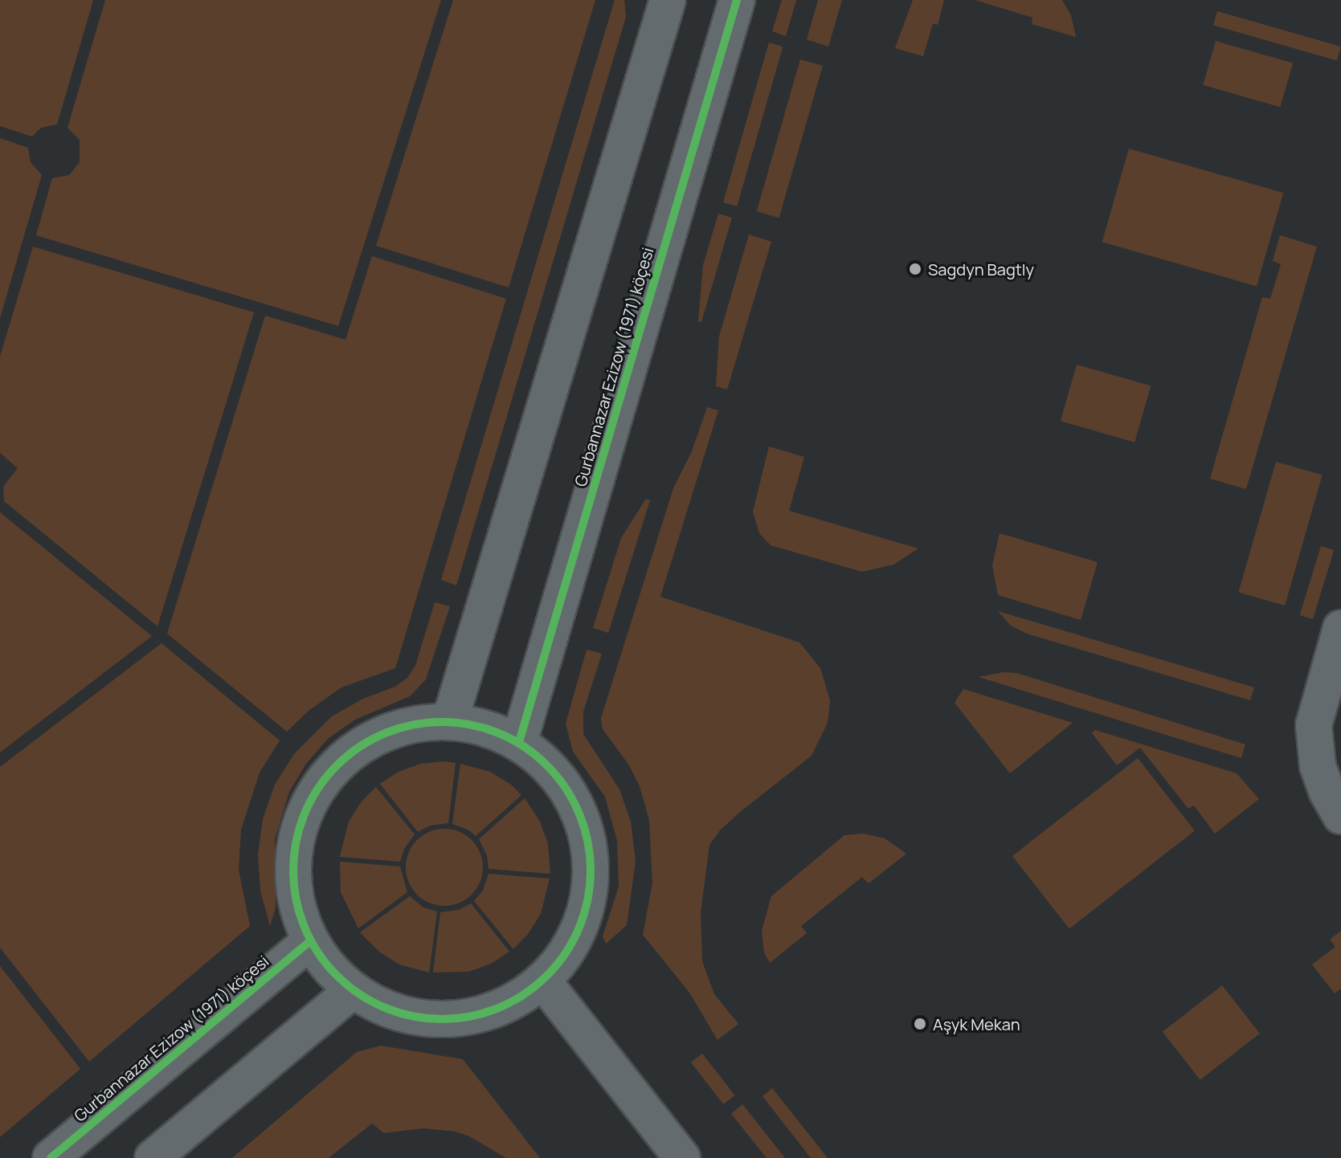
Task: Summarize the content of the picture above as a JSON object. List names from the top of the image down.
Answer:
{
  "streets": {
    "street": ["Gurbannazar Ezizow (1971) köçesi"]
  },
  "places": ["Sagdyn Bagtly", "Aşyk Mekan"]
}
